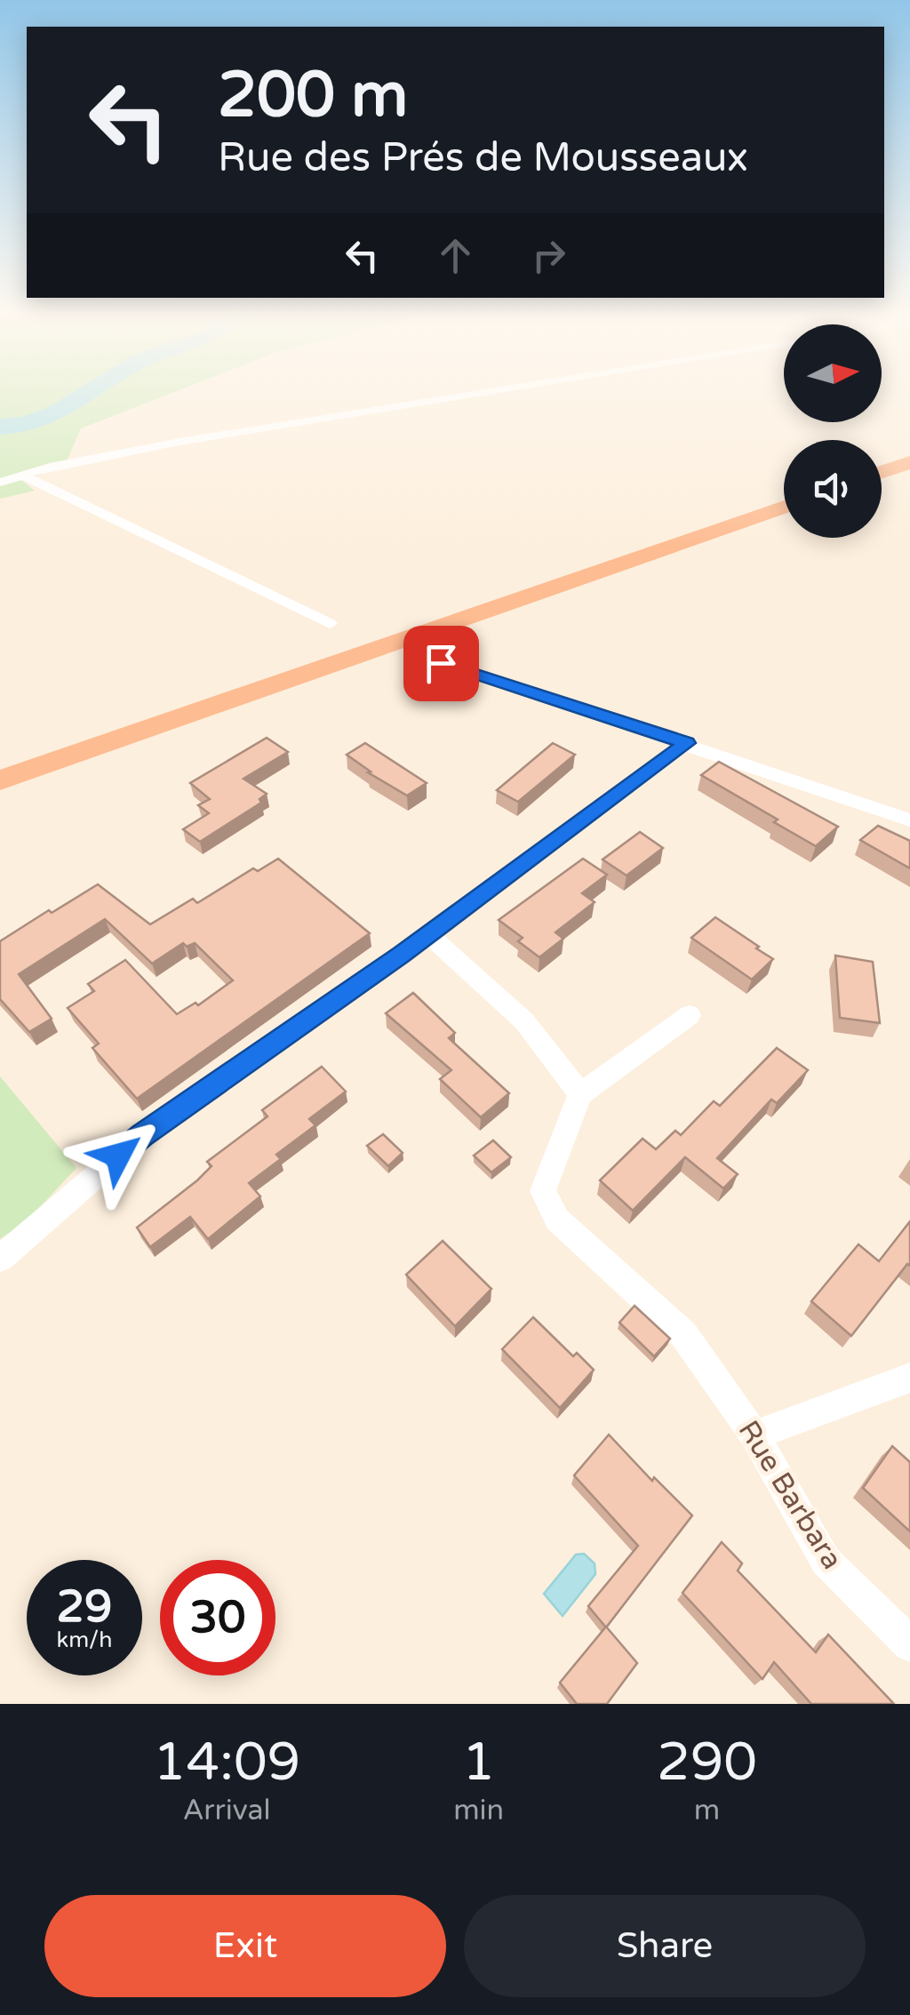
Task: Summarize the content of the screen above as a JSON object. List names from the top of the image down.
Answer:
{
  "streets": {
    "street": ["Rue Barbara"]
  },
  "north": "right",
  "page": {
    "turn": ["200 m", "Rue des Prés de Mousseaux"],
    "speed": "29 km/h",
    "limit": "30",
    "eta": [
      "14:09",
      "Arrival",
      "1",
      "min",
      "290",
      "m"
    ],
    "buttons": ["Exit", "Share"]
  }
}
